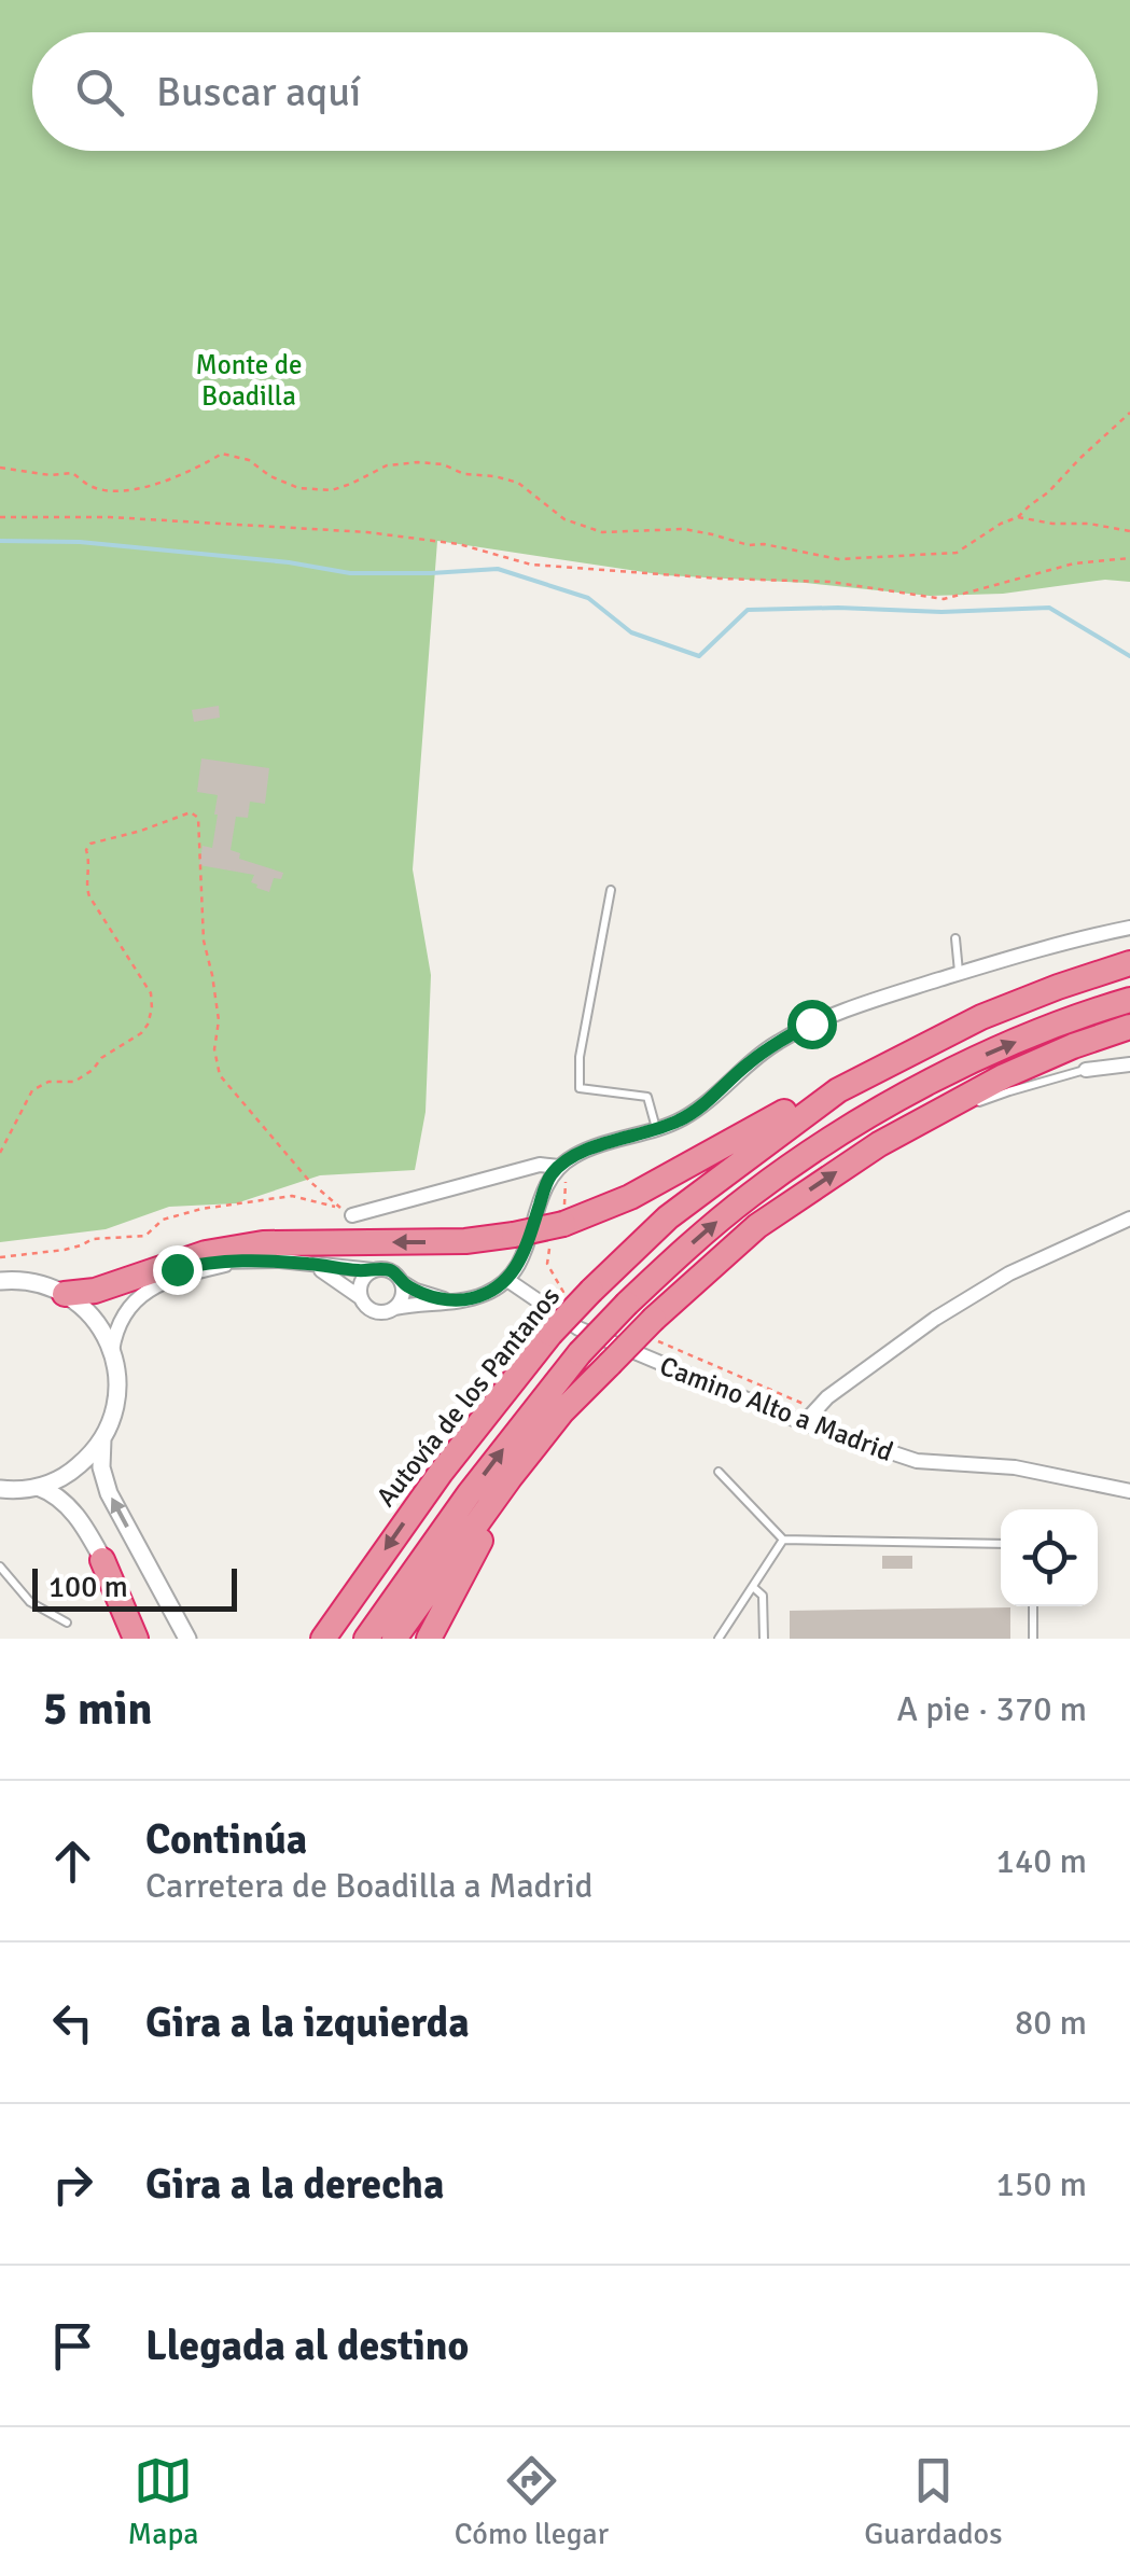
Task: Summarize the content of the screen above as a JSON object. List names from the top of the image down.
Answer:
{
  "streets": {
    "highway": ["Autovía de los Pantanos"],
    "street": ["Camino Alto a Madrid"]
  },
  "parks": ["Monte de Boadilla"],
  "scale_bar": "100 m",
  "page": {
    "search": "Buscar aquí",
    "scale": "100 m",
    "heading": ["5 min", "A pie · 370 m"],
    "list": [
      ["Continúa", "Carretera de Boadilla a Madrid", "140 m"],
      ["Gira a la izquierda", "80 m"],
      ["Gira a la derecha", "150 m"],
      "Llegada al destino"
    ],
    "nav": ["Mapa", "Cómo llegar", "Guardados"]
  }
}
